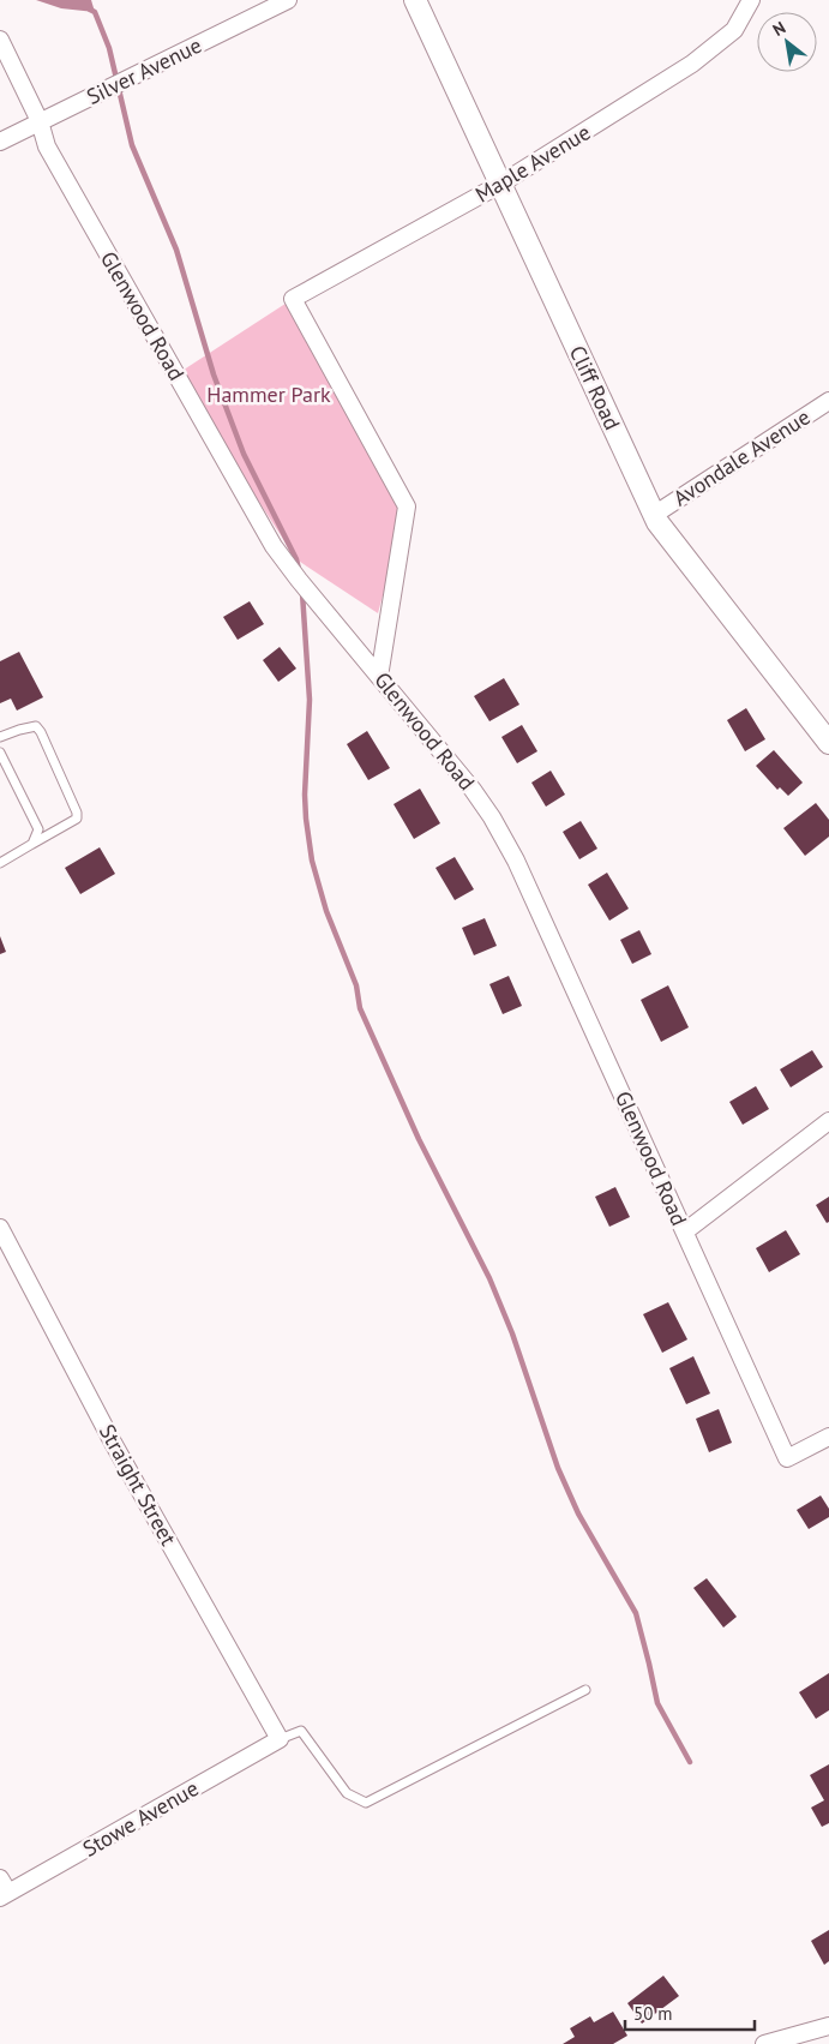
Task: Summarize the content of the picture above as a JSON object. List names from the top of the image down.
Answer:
{
  "streets": {
    "street": [
      "Silver Avenue",
      "Maple Avenue",
      "Glenwood Road",
      "Cliff Road",
      "Avondale Avenue",
      "Straight Street",
      "Stowe Avenue"
    ]
  },
  "crossings": [
    ["Silver Avenue", "Glenwood Road"],
    ["Maple Avenue", "Glenwood Road"],
    ["Maple Avenue", "Cliff Road"],
    ["Cliff Road", "Avondale Avenue"],
    ["Straight Street", "Stowe Avenue"]
  ],
  "parks": ["Hammer Park"],
  "scale_bar": "50 m",
  "north": "top left"
}
